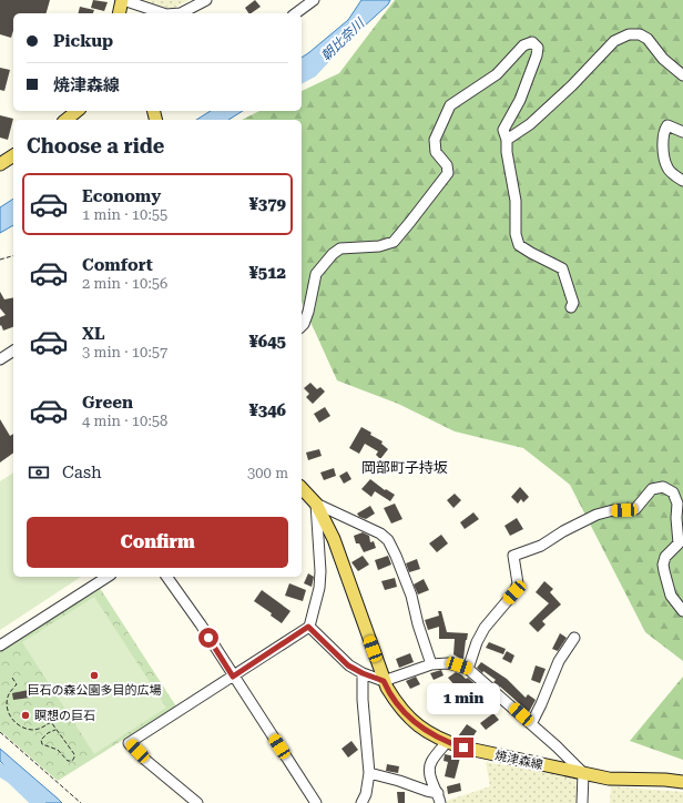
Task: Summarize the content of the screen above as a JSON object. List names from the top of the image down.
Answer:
{
  "streets": {
    "main road": ["焼津森線"]
  },
  "districts": ["岡部町子持坂"],
  "water": ["朝比奈川"],
  "places": ["巨石の森公園多目的広場", "瞑想の巨石"],
  "page": {
    "banner": ["Pickup", "焼津森線"],
    "heading": "Choose a ride",
    "list": [
      {
        "name": "Economy",
        "note": "1 min · 10:55",
        "value": "¥379"
      },
      {
        "name": "Comfort",
        "note": "2 min · 10:56",
        "value": "¥512"
      },
      {
        "name": "XL",
        "note": "3 min · 10:57",
        "value": "¥645"
      },
      {
        "name": "Green",
        "note": "4 min · 10:58",
        "value": "¥346"
      }
    ],
    "pay": ["Cash", "300 m"],
    "buttons": "Confirm",
    "bubble": "1 min"
  }
}
